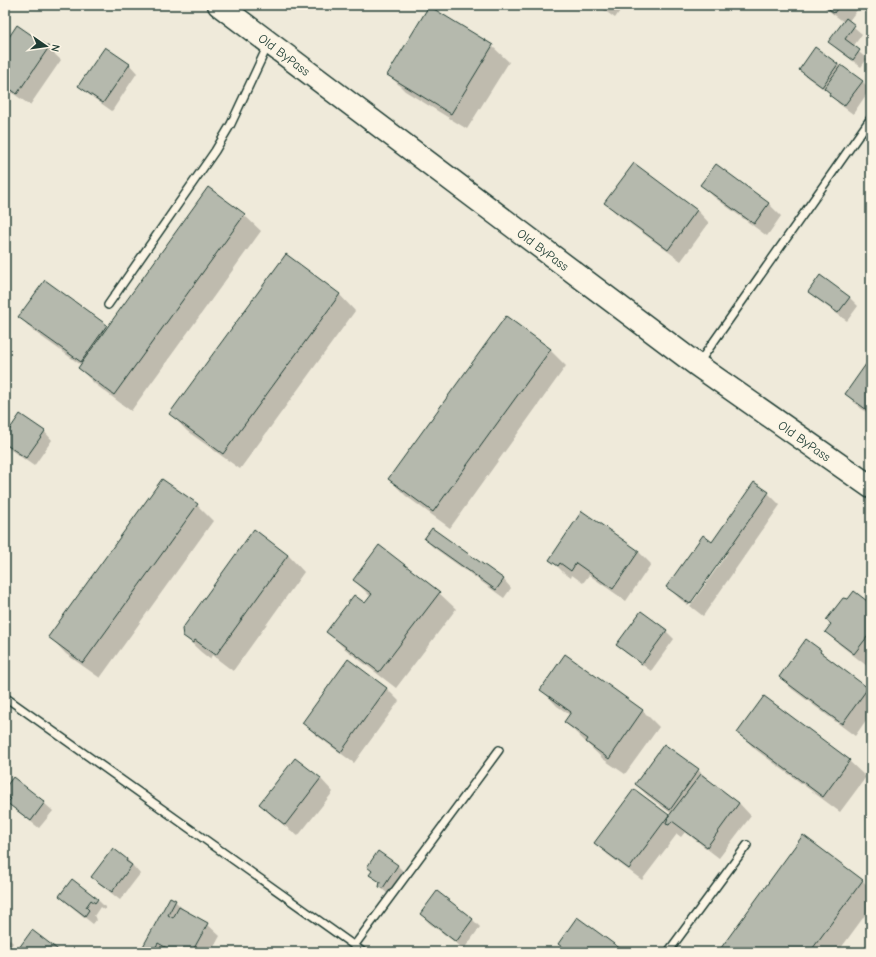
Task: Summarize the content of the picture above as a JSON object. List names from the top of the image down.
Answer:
{
  "streets": {
    "main road": ["Old ByPass"]
  },
  "north": "right"
}
